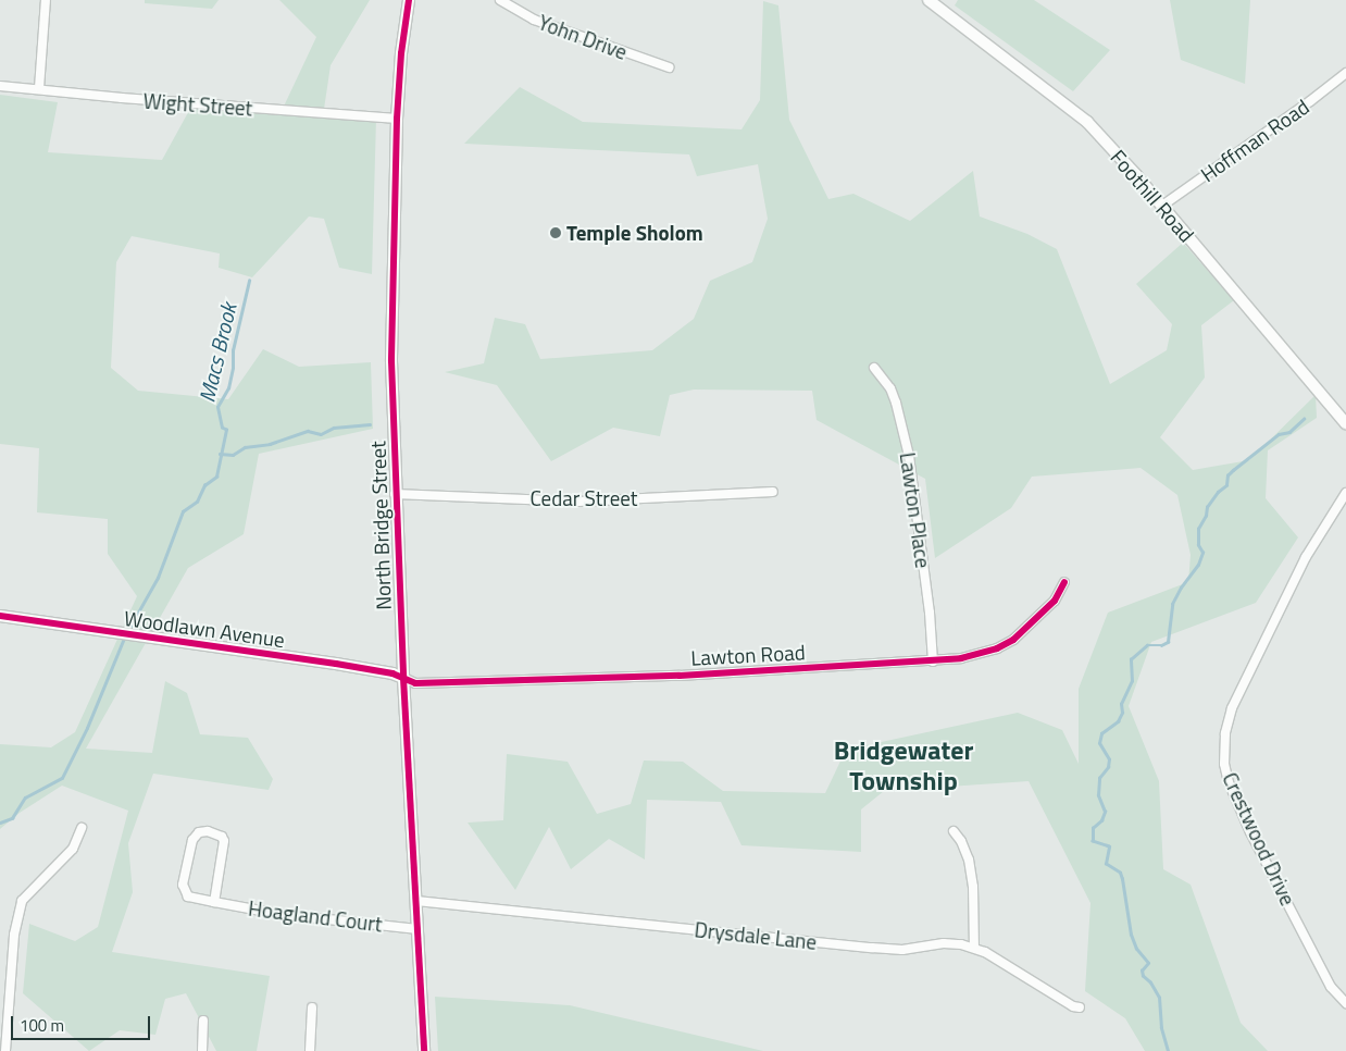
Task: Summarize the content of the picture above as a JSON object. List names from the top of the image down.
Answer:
{
  "streets": {
    "street": [
      "Yohn Drive",
      "Wight Street",
      "Hoffman Road",
      "Foothill Road",
      "Cedar Street",
      "Lawton Place",
      "North Bridge Street",
      "Woodlawn Avenue",
      "Lawton Road",
      "Crestwood Drive",
      "Hoagland Court",
      "Drysdale Lane"
    ]
  },
  "crossings": [
    ["Wight Street", "North Bridge Street"],
    ["Hoffman Road", "Foothill Road"],
    ["Cedar Street", "North Bridge Street"],
    ["Lawton Place", "Lawton Road"],
    ["North Bridge Street", "Woodlawn Avenue"],
    ["North Bridge Street", "Lawton Road"],
    ["North Bridge Street", "Hoagland Court"],
    ["North Bridge Street", "Drysdale Lane"],
    ["Woodlawn Avenue", "Lawton Road"]
  ],
  "districts": ["Bridgewater Township"],
  "water": ["Macs Brook"],
  "places": ["Temple Sholom"],
  "scale_bar": "100 m"
}
